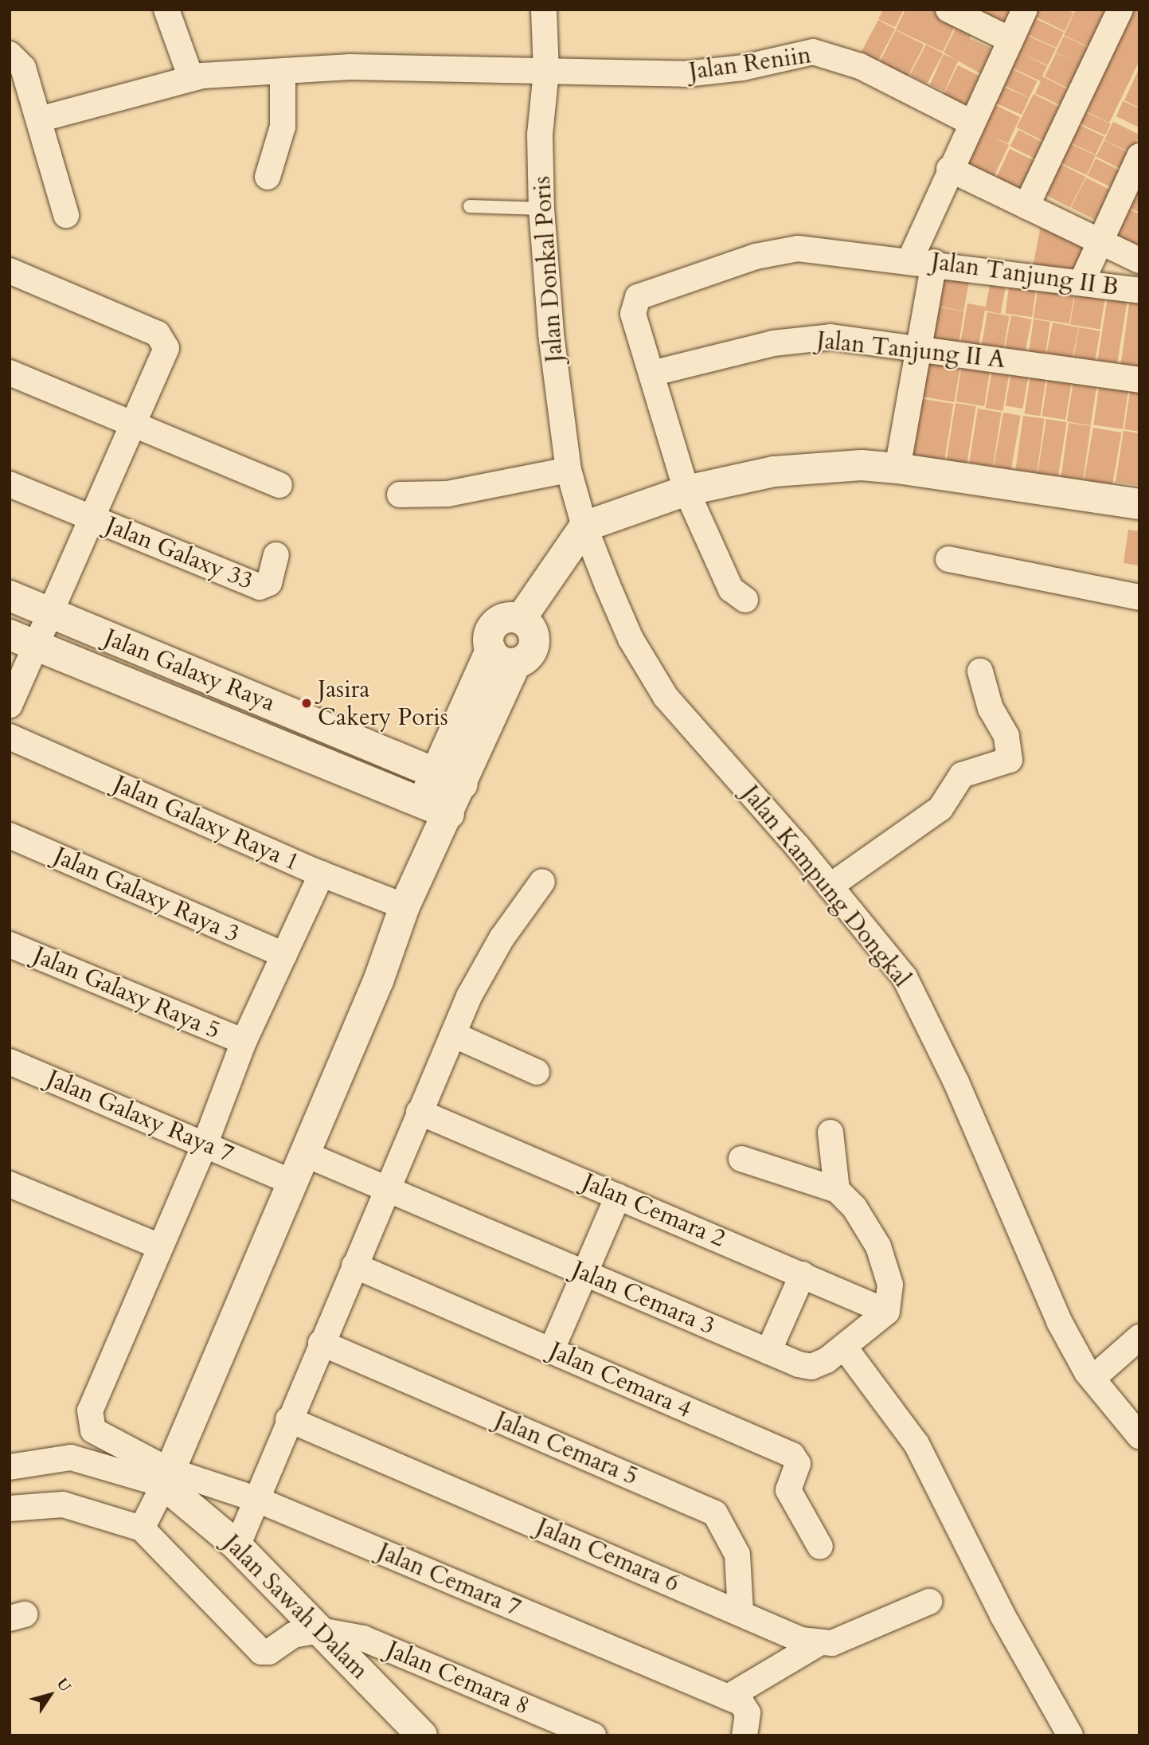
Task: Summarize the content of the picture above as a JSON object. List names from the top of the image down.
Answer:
{
  "streets": {
    "street": [
      "Jalan Reniin",
      "Jalan Donkal Poris",
      "Jalan Tanjung II B",
      "Jalan Tanjung II A",
      "Jalan Galaxy 33",
      "Jalan Galaxy Raya",
      "Jalan Galaxy Raya 1",
      "Jalan Kampung Dongkal",
      "Jalan Galaxy Raya 3",
      "Jalan Galaxy Raya 5",
      "Jalan Galaxy Raya 7",
      "Jalan Cemara 2",
      "Jalan Cemara 3",
      "Jalan Cemara 4",
      "Jalan Cemara 5",
      "Jalan Cemara 6",
      "Jalan Cemara 7",
      "Jalan Sawah Dalam",
      "Jalan Cemara 8"
    ]
  },
  "crossings": [
    ["Jalan Reniin", "Jalan Donkal Poris"],
    ["Jalan Donkal Poris", "Jalan Kampung Dongkal"],
    ["Jalan Tanjung II B", "Jalan Tanjung II A"],
    ["Jalan Cemara 2", "Jalan Cemara 3"],
    ["Jalan Cemara 5", "Jalan Cemara 6"],
    ["Jalan Cemara 7", "Jalan Sawah Dalam"],
    ["Jalan Sawah Dalam", "Jalan Cemara 8"]
  ],
  "places": ["Jasira Cakery Poris"],
  "north": "top right"
}
